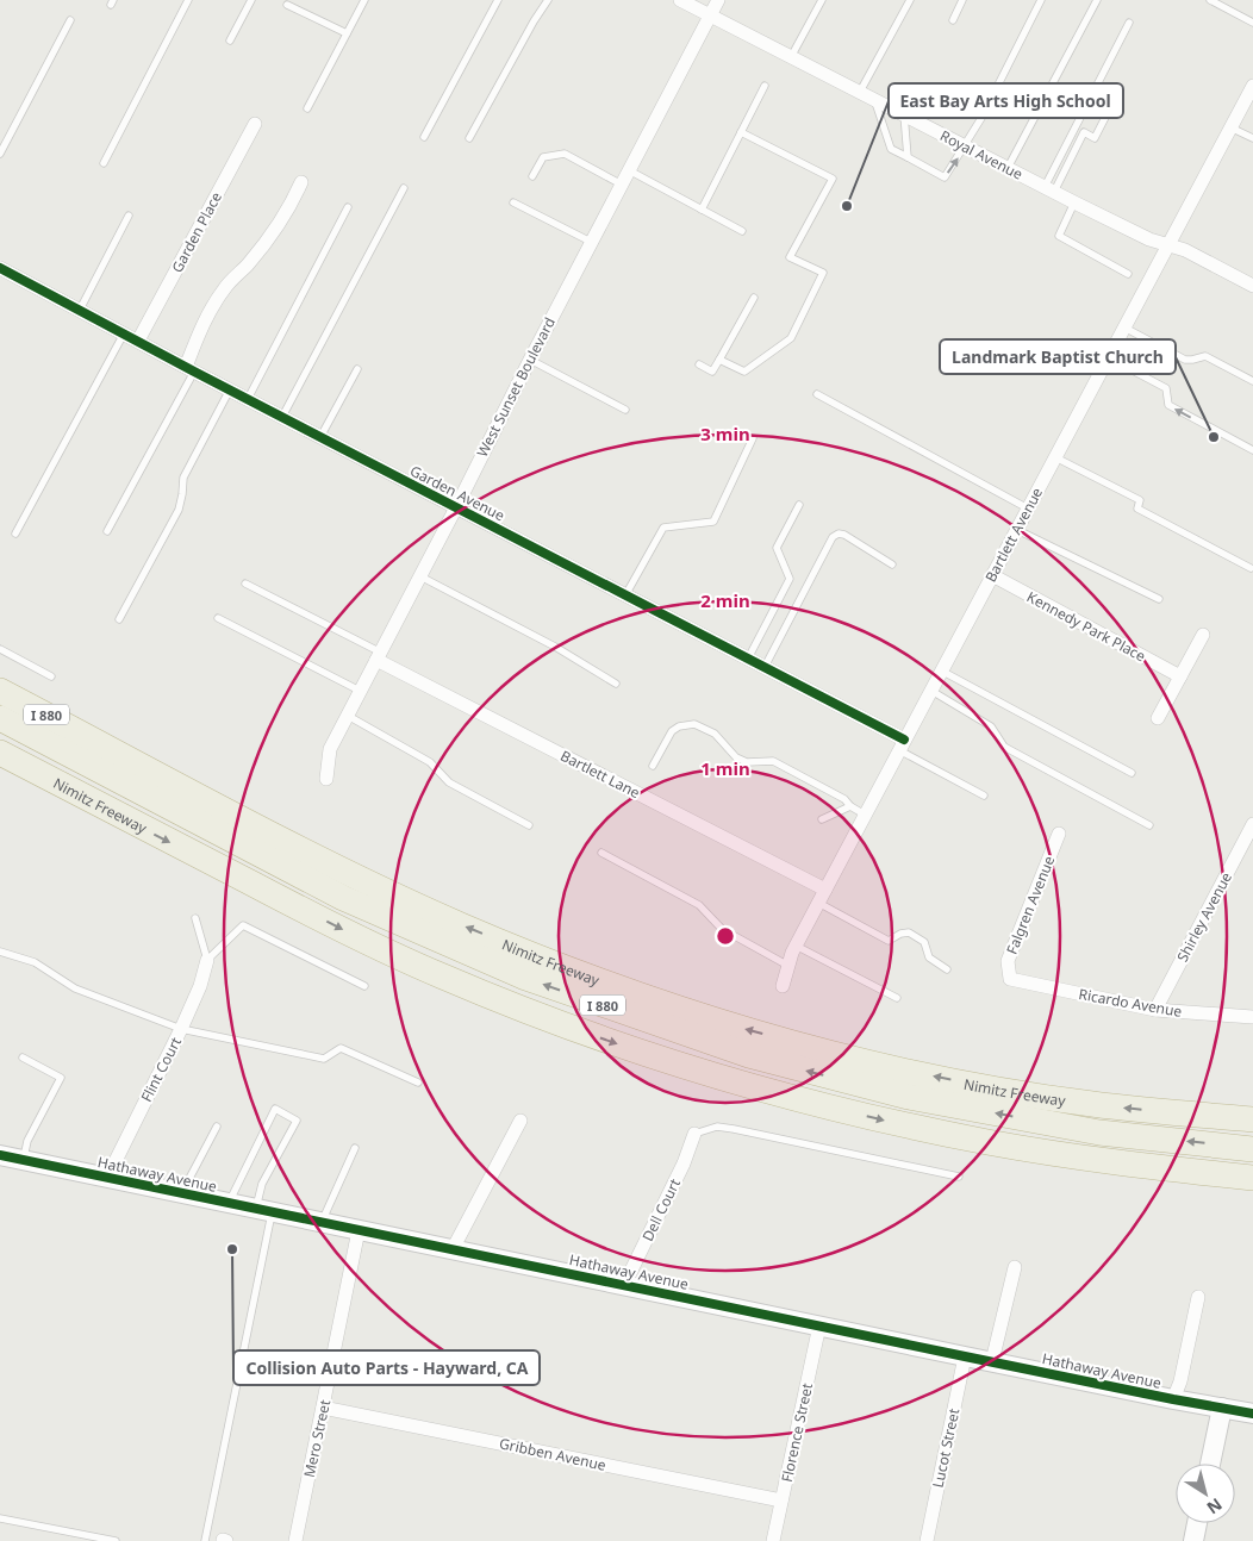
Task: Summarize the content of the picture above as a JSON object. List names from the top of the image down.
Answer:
{
  "streets": {
    "highway": ["I 880", "Nimitz Freeway"],
    "street": [
      "Royal Avenue",
      "Garden Place",
      "West Sunset Boulevard",
      "Garden Avenue",
      "Bartlett Avenue",
      "Kennedy Park Place",
      "Bartlett Lane",
      "Falgren Avenue",
      "Shirley Avenue",
      "Ricardo Avenue",
      "Flint Court",
      "Hathaway Avenue",
      "Dell Court",
      "Florence Street",
      "Mero Street",
      "Lucot Street",
      "Gribben Avenue"
    ]
  },
  "crossings": [
    ["Royal Avenue", "West Sunset Boulevard"],
    ["Royal Avenue", "Bartlett Avenue"],
    ["Garden Place", "Garden Avenue"],
    ["West Sunset Boulevard", "Garden Avenue"],
    ["West Sunset Boulevard", "Bartlett Lane"],
    ["Garden Avenue", "Bartlett Avenue"],
    ["Bartlett Avenue", "Kennedy Park Place"],
    ["Bartlett Avenue", "Bartlett Lane"],
    ["Falgren Avenue", "Ricardo Avenue"],
    ["Shirley Avenue", "Ricardo Avenue"],
    ["Flint Court", "Hathaway Avenue"],
    ["Hathaway Avenue", "Dell Court"],
    ["Hathaway Avenue", "Florence Street"],
    ["Hathaway Avenue", "Mero Street"],
    ["Hathaway Avenue", "Lucot Street"],
    ["Florence Street", "Gribben Avenue"],
    ["Mero Street", "Gribben Avenue"]
  ],
  "places": ["East Bay Arts High School", "Landmark Baptist Church", "Collision Auto Parts - Hayward, CA"],
  "north": "bottom right",
  "rings": ["3 min", "2 min", "1 min"]
}
